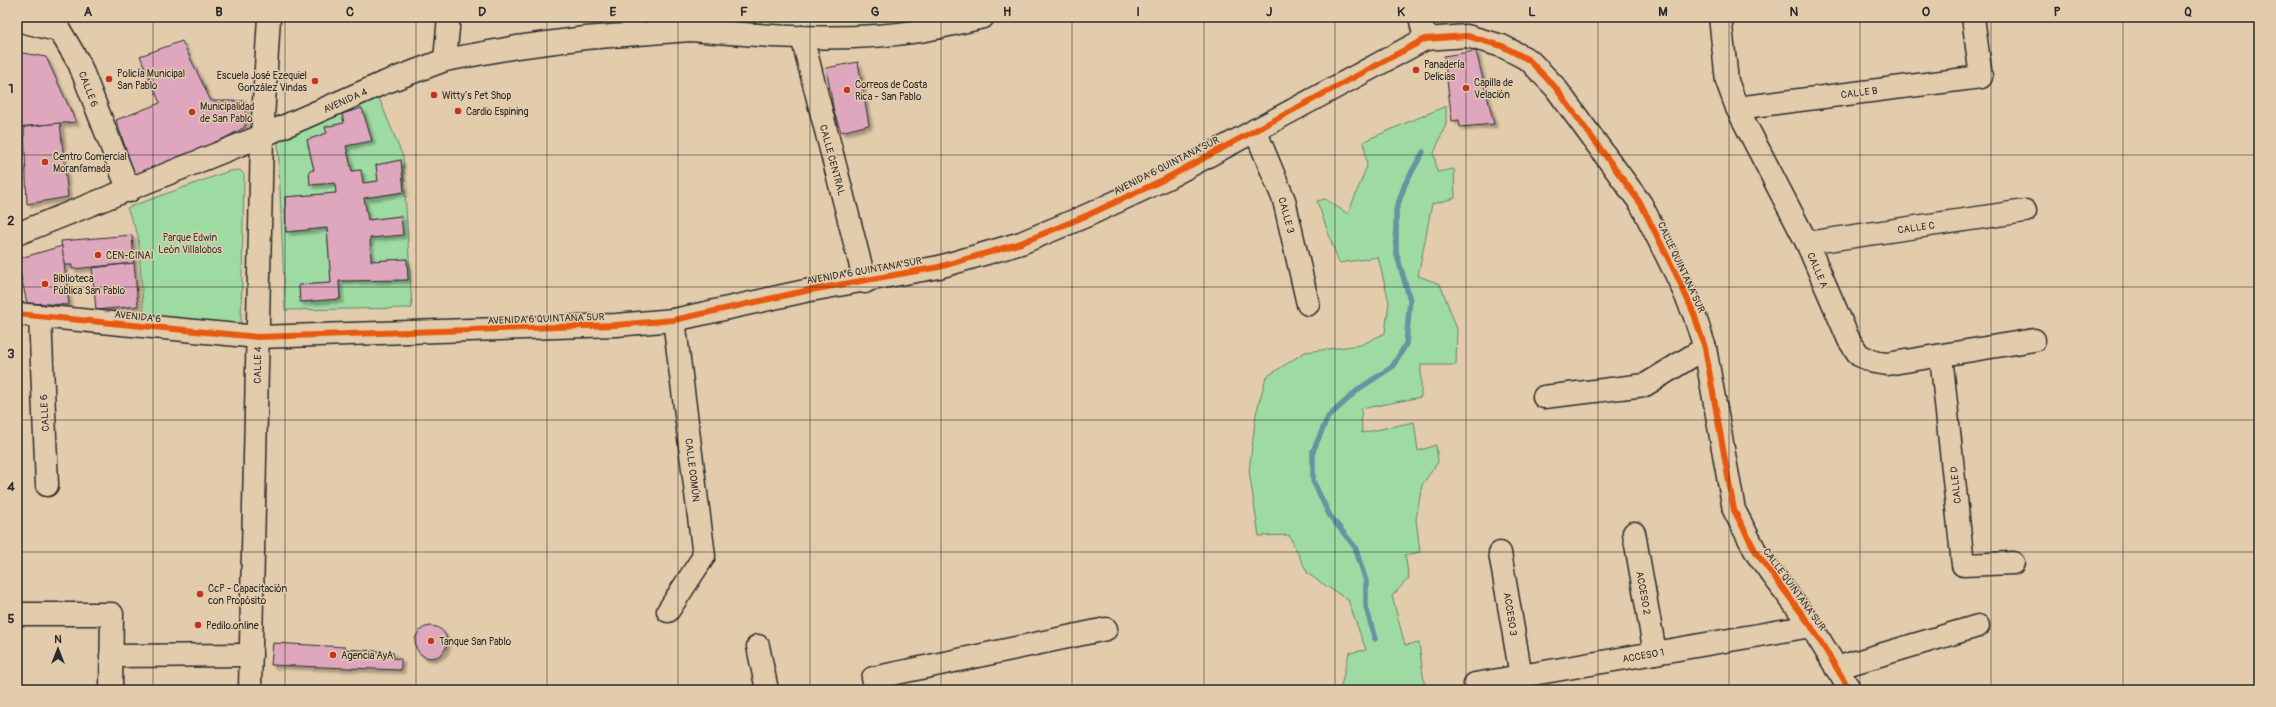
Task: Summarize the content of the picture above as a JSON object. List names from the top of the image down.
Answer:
{
  "streets": {
    "street": [
      "CALLE 6",
      "CALLE B",
      "AVENIDA 4",
      "CALLE CENTRAL",
      "AVENIDA 6 QUINTANA SUR",
      "CALLE 3",
      "CALLE C",
      "CALLE QUINTANA SUR",
      "CALLE A",
      "AVENIDA 6",
      "CALLE 4",
      "CALLE COMÚN",
      "CALLE D",
      "ACCESO 2",
      "ACCESO 3",
      "ACCESO 1"
    ]
  },
  "crossings": [
    ["CALLE 6", "AVENIDA 4"],
    ["CALLE 6", "AVENIDA 6"],
    ["CALLE B", "CALLE A"],
    ["AVENIDA 4", "CALLE CENTRAL"],
    ["AVENIDA 4", "CALLE 4"],
    ["CALLE CENTRAL", "AVENIDA 6 QUINTANA SUR"],
    ["AVENIDA 6 QUINTANA SUR", "CALLE 3"],
    ["AVENIDA 6 QUINTANA SUR", "CALLE QUINTANA SUR"],
    ["AVENIDA 6 QUINTANA SUR", "AVENIDA 6"],
    ["AVENIDA 6 QUINTANA SUR", "CALLE 4"],
    ["AVENIDA 6 QUINTANA SUR", "CALLE COMÚN"],
    ["CALLE C", "CALLE A"],
    ["CALLE QUINTANA SUR", "ACCESO 1"],
    ["CALLE A", "CALLE D"],
    ["AVENIDA 6", "CALLE 4"],
    ["ACCESO 2", "ACCESO 1"],
    ["ACCESO 3", "ACCESO 1"]
  ],
  "parks": ["Parque Edwin León Villalobos"],
  "places": [
    "Panadería Delicias",
    "Policía Municipal San Pablo",
    "Escuela José Ezequiel González Vindas",
    "Capilla de Velación",
    "Correos de Costa Rica - San Pablo",
    "Witty´s Pet Shop",
    "Cardio Espining",
    "Municipalidad de San Pablo",
    "Centro Comercial Moranfamada",
    "CEN-CINAI",
    "Biblioteca Pública San Pablo",
    "CcP - Capacitación con Propósito",
    "Pedilo.online",
    "Tanque San Pablo",
    "Agencia AyA"
  ],
  "north": "top",
  "grid": {
    "columns": [
      "A",
      "B",
      "C",
      "D",
      "E",
      "F",
      "G",
      "H",
      "I",
      "J",
      "K",
      "L",
      "M",
      "N",
      "O",
      "P",
      "Q"
    ],
    "rows": [
      "1",
      "2",
      "3",
      "4",
      "5"
    ]
  }
}
